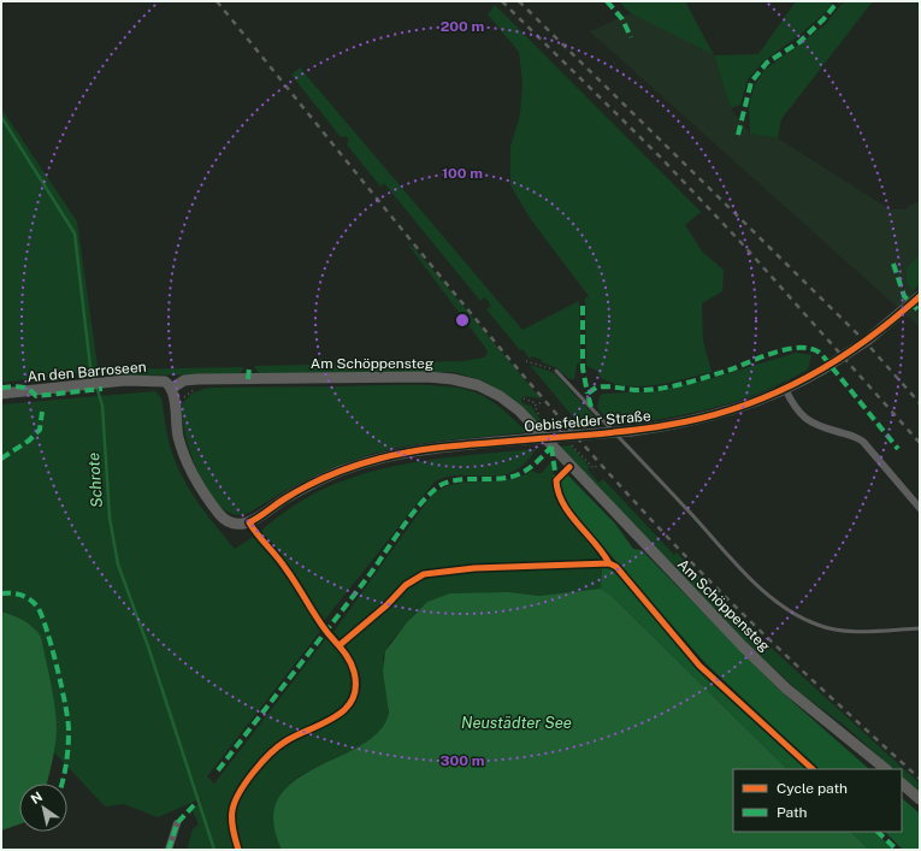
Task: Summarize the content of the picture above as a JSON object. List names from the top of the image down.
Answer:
{
  "streets": {
    "street": ["Am Schöppensteg", "An den Barroseen", "Oebisfelder Straße"]
  },
  "crossings": [
    ["Am Schöppensteg", "An den Barroseen"],
    ["Am Schöppensteg", "Oebisfelder Straße"],
    ["An den Barroseen", "Oebisfelder Straße"]
  ],
  "water": ["Schrote", "Neustädter See"],
  "legend": ["Cycle path", "Path"],
  "north": "top left",
  "rings": ["200 m", "100 m", "300 m"]
}
